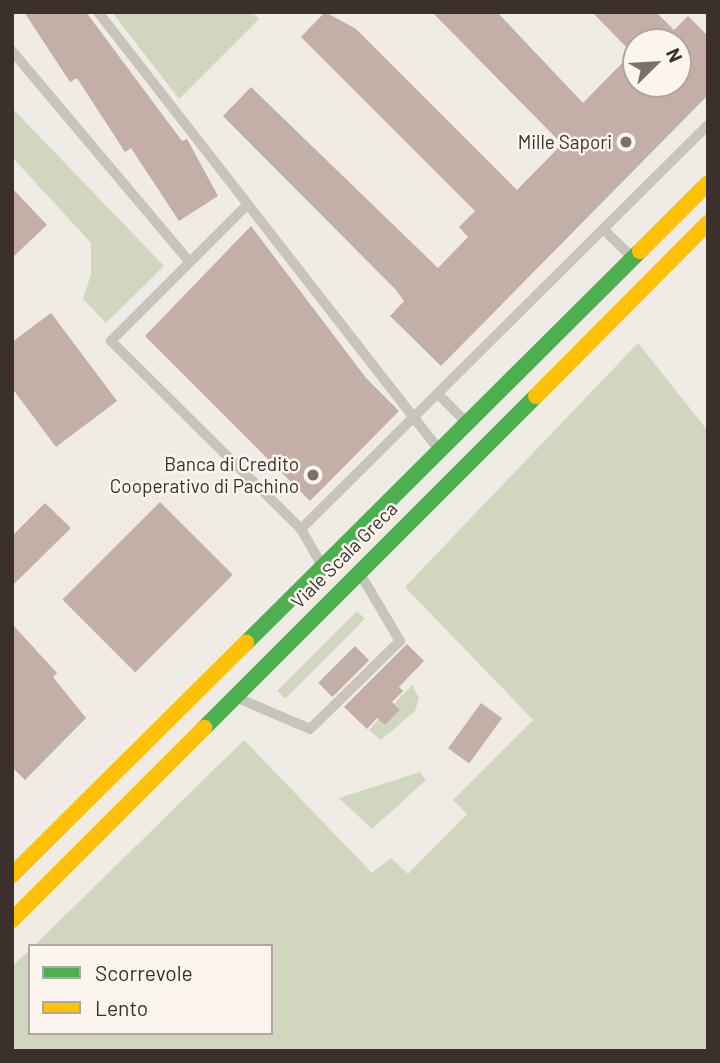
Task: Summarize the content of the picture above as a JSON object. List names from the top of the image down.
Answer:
{
  "streets": {
    "main road": ["Viale Scala Greca"]
  },
  "places": ["Mille Sapori", "Banca di Credito Cooperativo di Pachino"],
  "legend": ["Scorrevole", "Lento"],
  "north": "top right"
}
